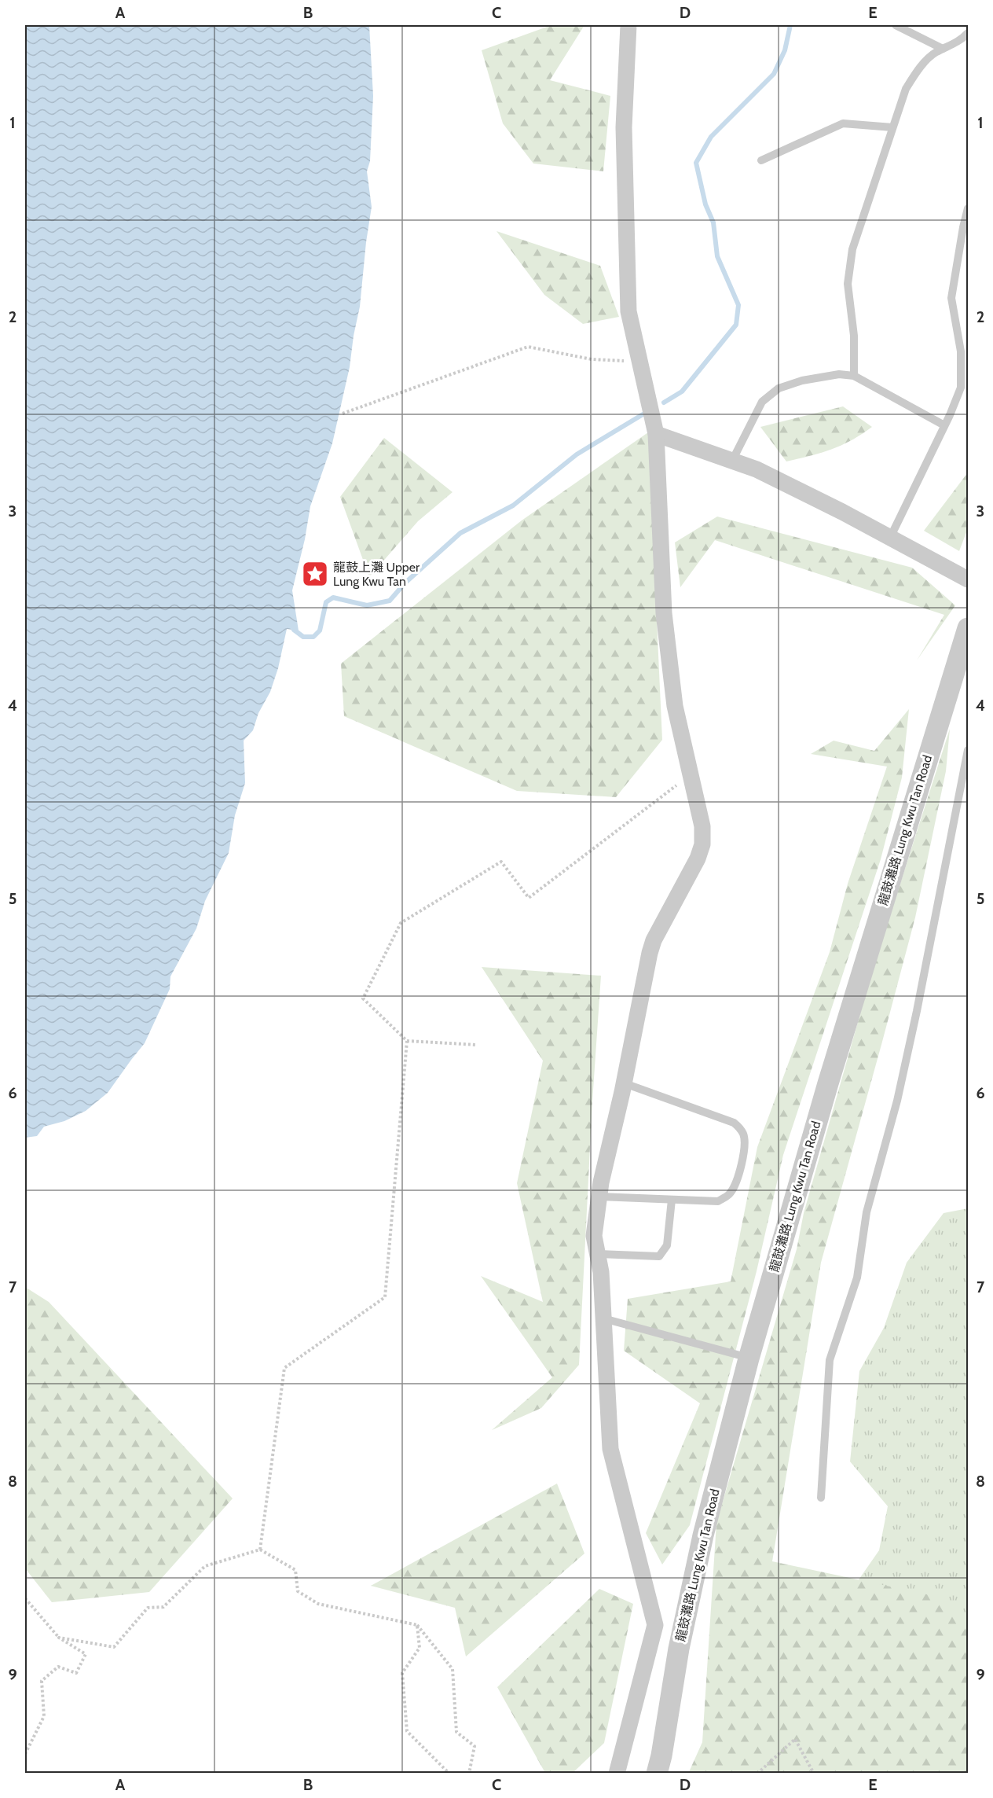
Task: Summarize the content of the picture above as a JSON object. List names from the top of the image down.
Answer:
{
  "streets": {
    "street": ["龍鼓灘路 Lung Kwu Tan Road"]
  },
  "places": {
    "place": ["龍鼓上灘 Upper Lung Kwu Tan"]
  },
  "grid": {
    "columns": [
      "A",
      "B",
      "C",
      "D",
      "E"
    ],
    "rows": [
      "1",
      "2",
      "3",
      "4",
      "5",
      "6",
      "7",
      "8",
      "9"
    ]
  }
}
